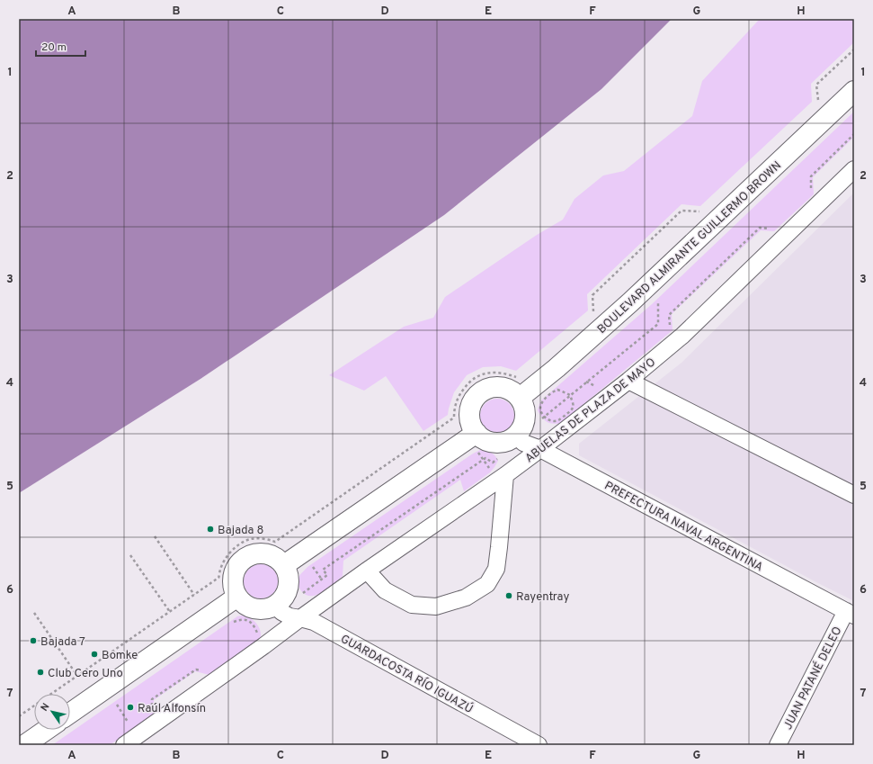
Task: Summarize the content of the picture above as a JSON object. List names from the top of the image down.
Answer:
{
  "streets": {
    "main road": ["BOULEVARD ALMIRANTE GUILLERMO BROWN"],
    "street": [
      "ABUELAS DE PLAZA DE MAYO",
      "PREFECTURA NAVAL ARGENTINA",
      "GUARDACOSTA RÍO IGUAZÚ",
      "JUAN PATANÉ DELEO"
    ]
  },
  "crossings": [
    ["BOULEVARD ALMIRANTE GUILLERMO BROWN", "PREFECTURA NAVAL ARGENTINA"],
    ["ABUELAS DE PLAZA DE MAYO", "PREFECTURA NAVAL ARGENTINA"],
    ["ABUELAS DE PLAZA DE MAYO", "GUARDACOSTA RÍO IGUAZÚ"],
    ["PREFECTURA NAVAL ARGENTINA", "JUAN PATANÉ DELEO"]
  ],
  "places": [
    "Bajada 8",
    "Rayentray",
    "Bajada 7",
    "Bomke",
    "Club Cero Uno",
    "Raúl Alfonsín"
  ],
  "scale_bar": "20 m",
  "north": "top left",
  "grid": {
    "columns": [
      "A",
      "B",
      "C",
      "D",
      "E",
      "F",
      "G",
      "H"
    ],
    "rows": [
      "1",
      "2",
      "3",
      "4",
      "5",
      "6",
      "7"
    ]
  }
}
